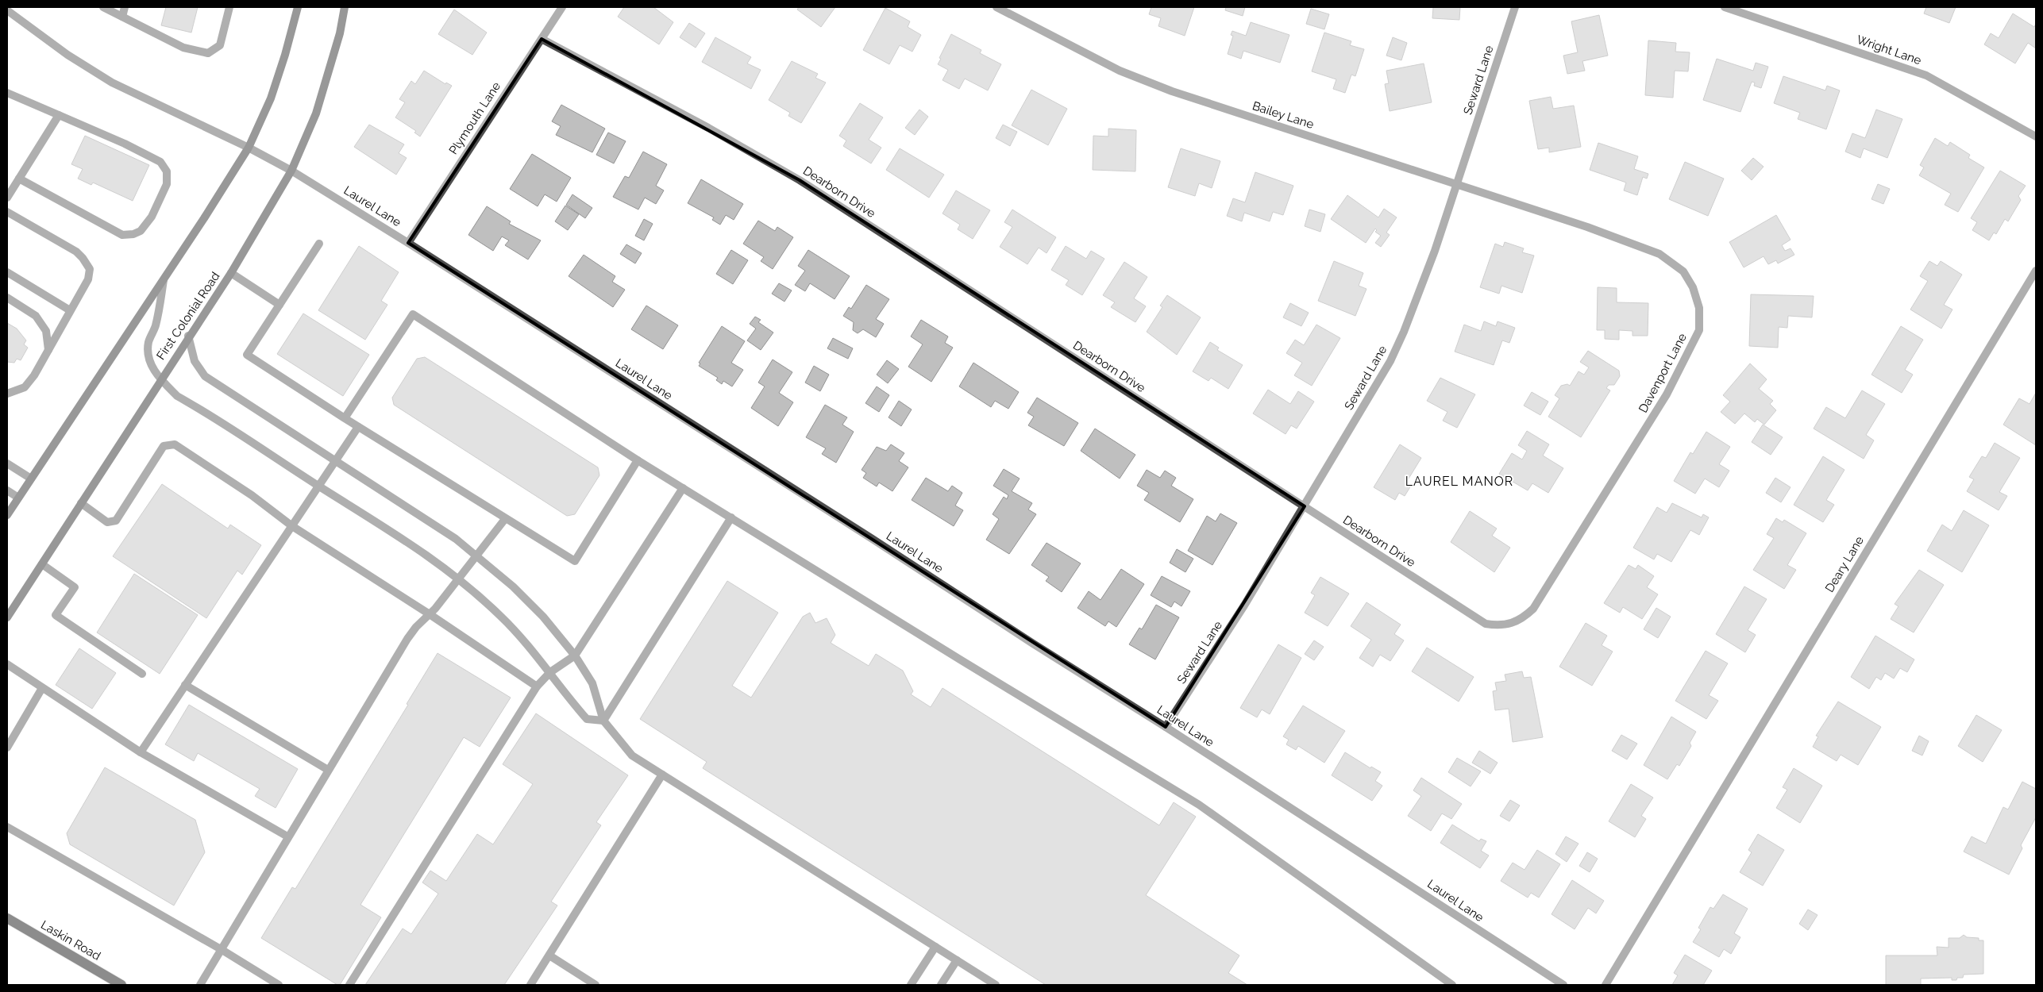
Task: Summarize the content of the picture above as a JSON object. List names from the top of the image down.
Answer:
{
  "streets": {
    "main road": ["First Colonial Road", "Laskin Road"],
    "street": [
      "Wright Lane",
      "Seward Lane",
      "Bailey Lane",
      "Plymouth Lane",
      "Dearborn Drive",
      "Laurel Lane",
      "Davenport Lane",
      "Deary Lane"
    ]
  },
  "crossings": [
    ["Seward Lane", "Bailey Lane"],
    ["Seward Lane", "Dearborn Drive"],
    ["Seward Lane", "Laurel Lane"],
    ["Bailey Lane", "Davenport Lane"],
    ["Plymouth Lane", "Dearborn Drive"],
    ["Plymouth Lane", "Laurel Lane"],
    ["Dearborn Drive", "Davenport Lane"],
    ["Laurel Lane", "First Colonial Road"]
  ],
  "districts": ["LAUREL MANOR"]
}
